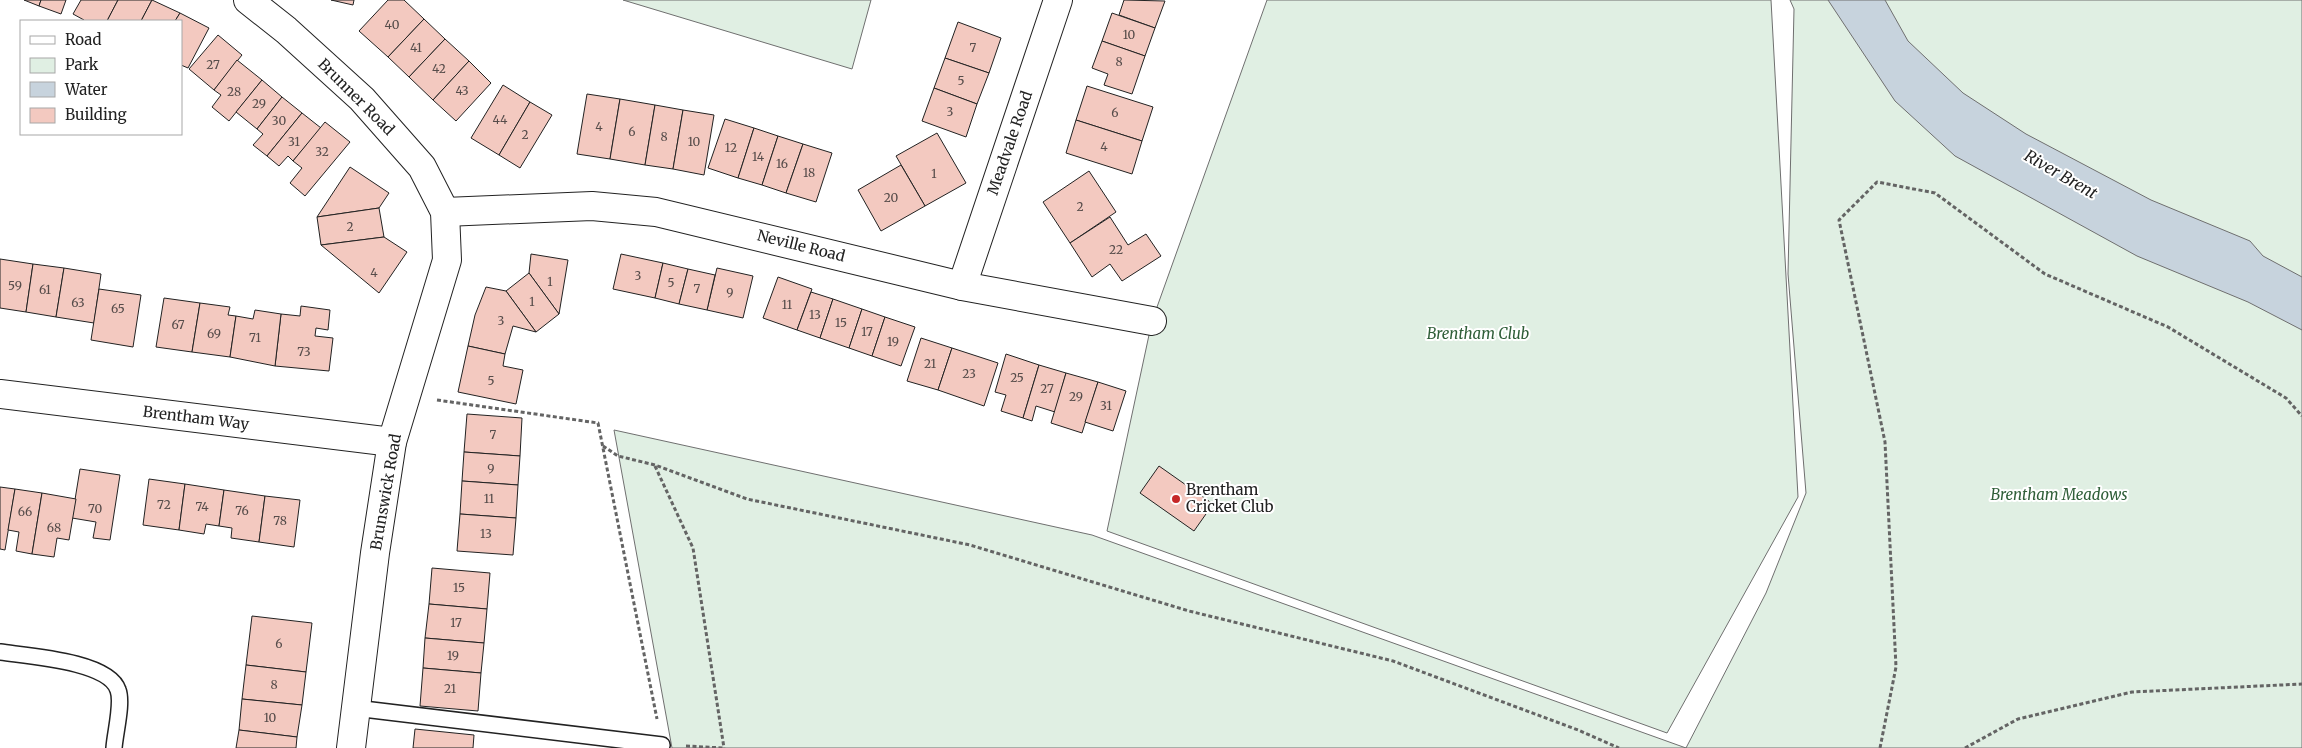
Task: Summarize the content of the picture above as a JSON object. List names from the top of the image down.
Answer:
{
  "streets": {
    "street": [
      "Brunner Road",
      "Meadvale Road",
      "Neville Road",
      "Brentham Way",
      "Brunswick Road"
    ]
  },
  "crossings": [
    ["Brunner Road", "Neville Road"],
    ["Brunner Road", "Brunswick Road"],
    ["Meadvale Road", "Neville Road"],
    ["Neville Road", "Brunswick Road"],
    ["Brentham Way", "Brunswick Road"]
  ],
  "water": ["River Brent"],
  "parks": ["Brentham Club", "Brentham Meadows"],
  "places": ["Brentham Cricket Club"],
  "house_numbers": [
    "40",
    "10",
    "41",
    "7",
    "8",
    "27",
    "42",
    "5",
    "43",
    "28",
    "29",
    "3",
    "6",
    "44",
    "30",
    "4",
    "6",
    "2",
    "8",
    "31",
    "10",
    "4",
    "12",
    "32",
    "14",
    "16",
    "18",
    "1",
    "20",
    "2",
    "2",
    "22",
    "4",
    "3",
    "1",
    "5",
    "59",
    "7",
    "61",
    "9",
    "1",
    "63",
    "11",
    "65",
    "13",
    "3",
    "15",
    "67",
    "17",
    "69",
    "71",
    "19",
    "73",
    "21",
    "23",
    "25",
    "5",
    "27",
    "29",
    "31",
    "7",
    "9",
    "11",
    "72",
    "74",
    "70",
    "76",
    "66",
    "78",
    "68",
    "13",
    "15",
    "17",
    "6",
    "19",
    "8",
    "21",
    "10"
  ],
  "legend": [
    "Road",
    "Park",
    "Water",
    "Building"
  ]
}
